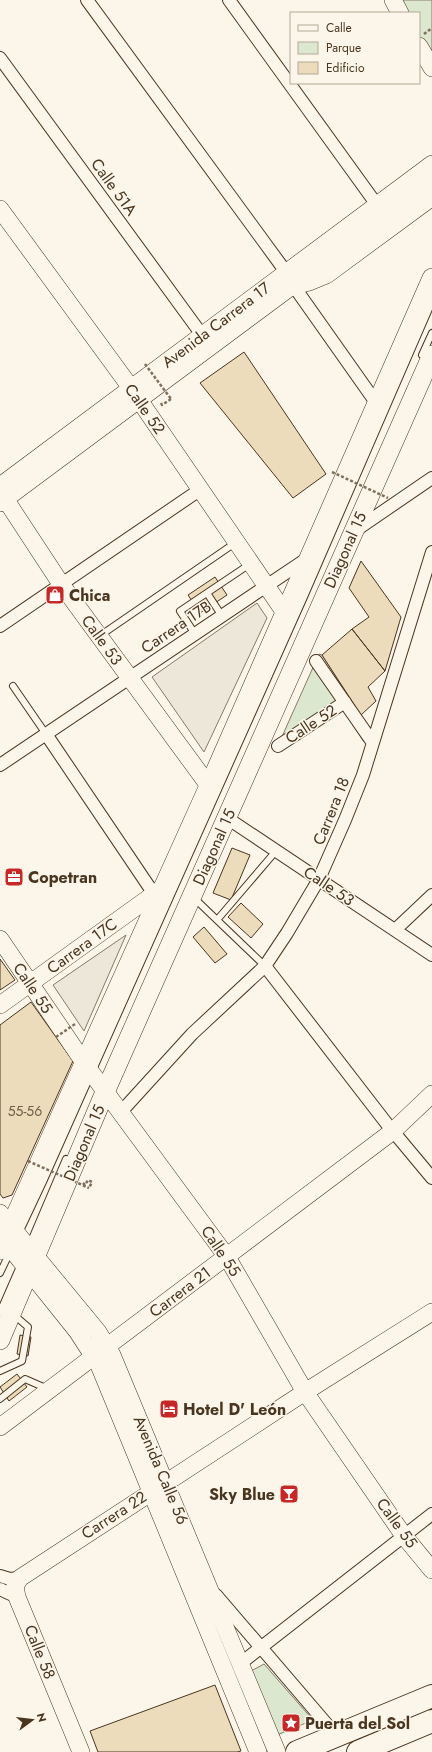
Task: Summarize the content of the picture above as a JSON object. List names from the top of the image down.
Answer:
{
  "streets": {
    "main road": ["Diagonal 15"],
    "street": [
      "Calle 51A",
      "Avenida Carrera 17",
      "Calle 52",
      "Carrera 17B",
      "Calle 53",
      "Carrera 18",
      "Carrera 17C",
      "Calle 55",
      "Carrera 21",
      "Avenida Calle 56",
      "Carrera 22",
      "Calle 58"
    ]
  },
  "crossings": [
    ["Calle 51A", "Avenida Carrera 17"],
    ["Avenida Carrera 17", "Calle 52"],
    ["Avenida Carrera 17", "Calle 53"],
    ["Calle 52", "Diagonal 15"],
    ["Calle 52", "Carrera 17B"],
    ["Calle 52", "Carrera 18"],
    ["Diagonal 15", "Carrera 17B"],
    ["Diagonal 15", "Calle 53"],
    ["Diagonal 15", "Carrera 17C"],
    ["Diagonal 15", "Calle 55"],
    ["Diagonal 15", "Avenida Calle 56"],
    ["Carrera 17B", "Calle 53"],
    ["Calle 53", "Carrera 18"],
    ["Carrera 18", "Calle 55"],
    ["Carrera 17C", "Calle 55"],
    ["Calle 55", "Carrera 21"],
    ["Calle 55", "Carrera 22"],
    ["Carrera 21", "Avenida Calle 56"],
    ["Avenida Calle 56", "Carrera 22"]
  ],
  "places": {
    "shop": ["Chica"],
    "office": ["Copetran"],
    "hotel": ["Hotel D' León"],
    "bar": ["Sky Blue"],
    "place": ["Puerta del Sol"]
  },
  "house_numbers": ["55-56"],
  "legend": ["Calle", "Parque", "Edificio"],
  "north": "right"
}
